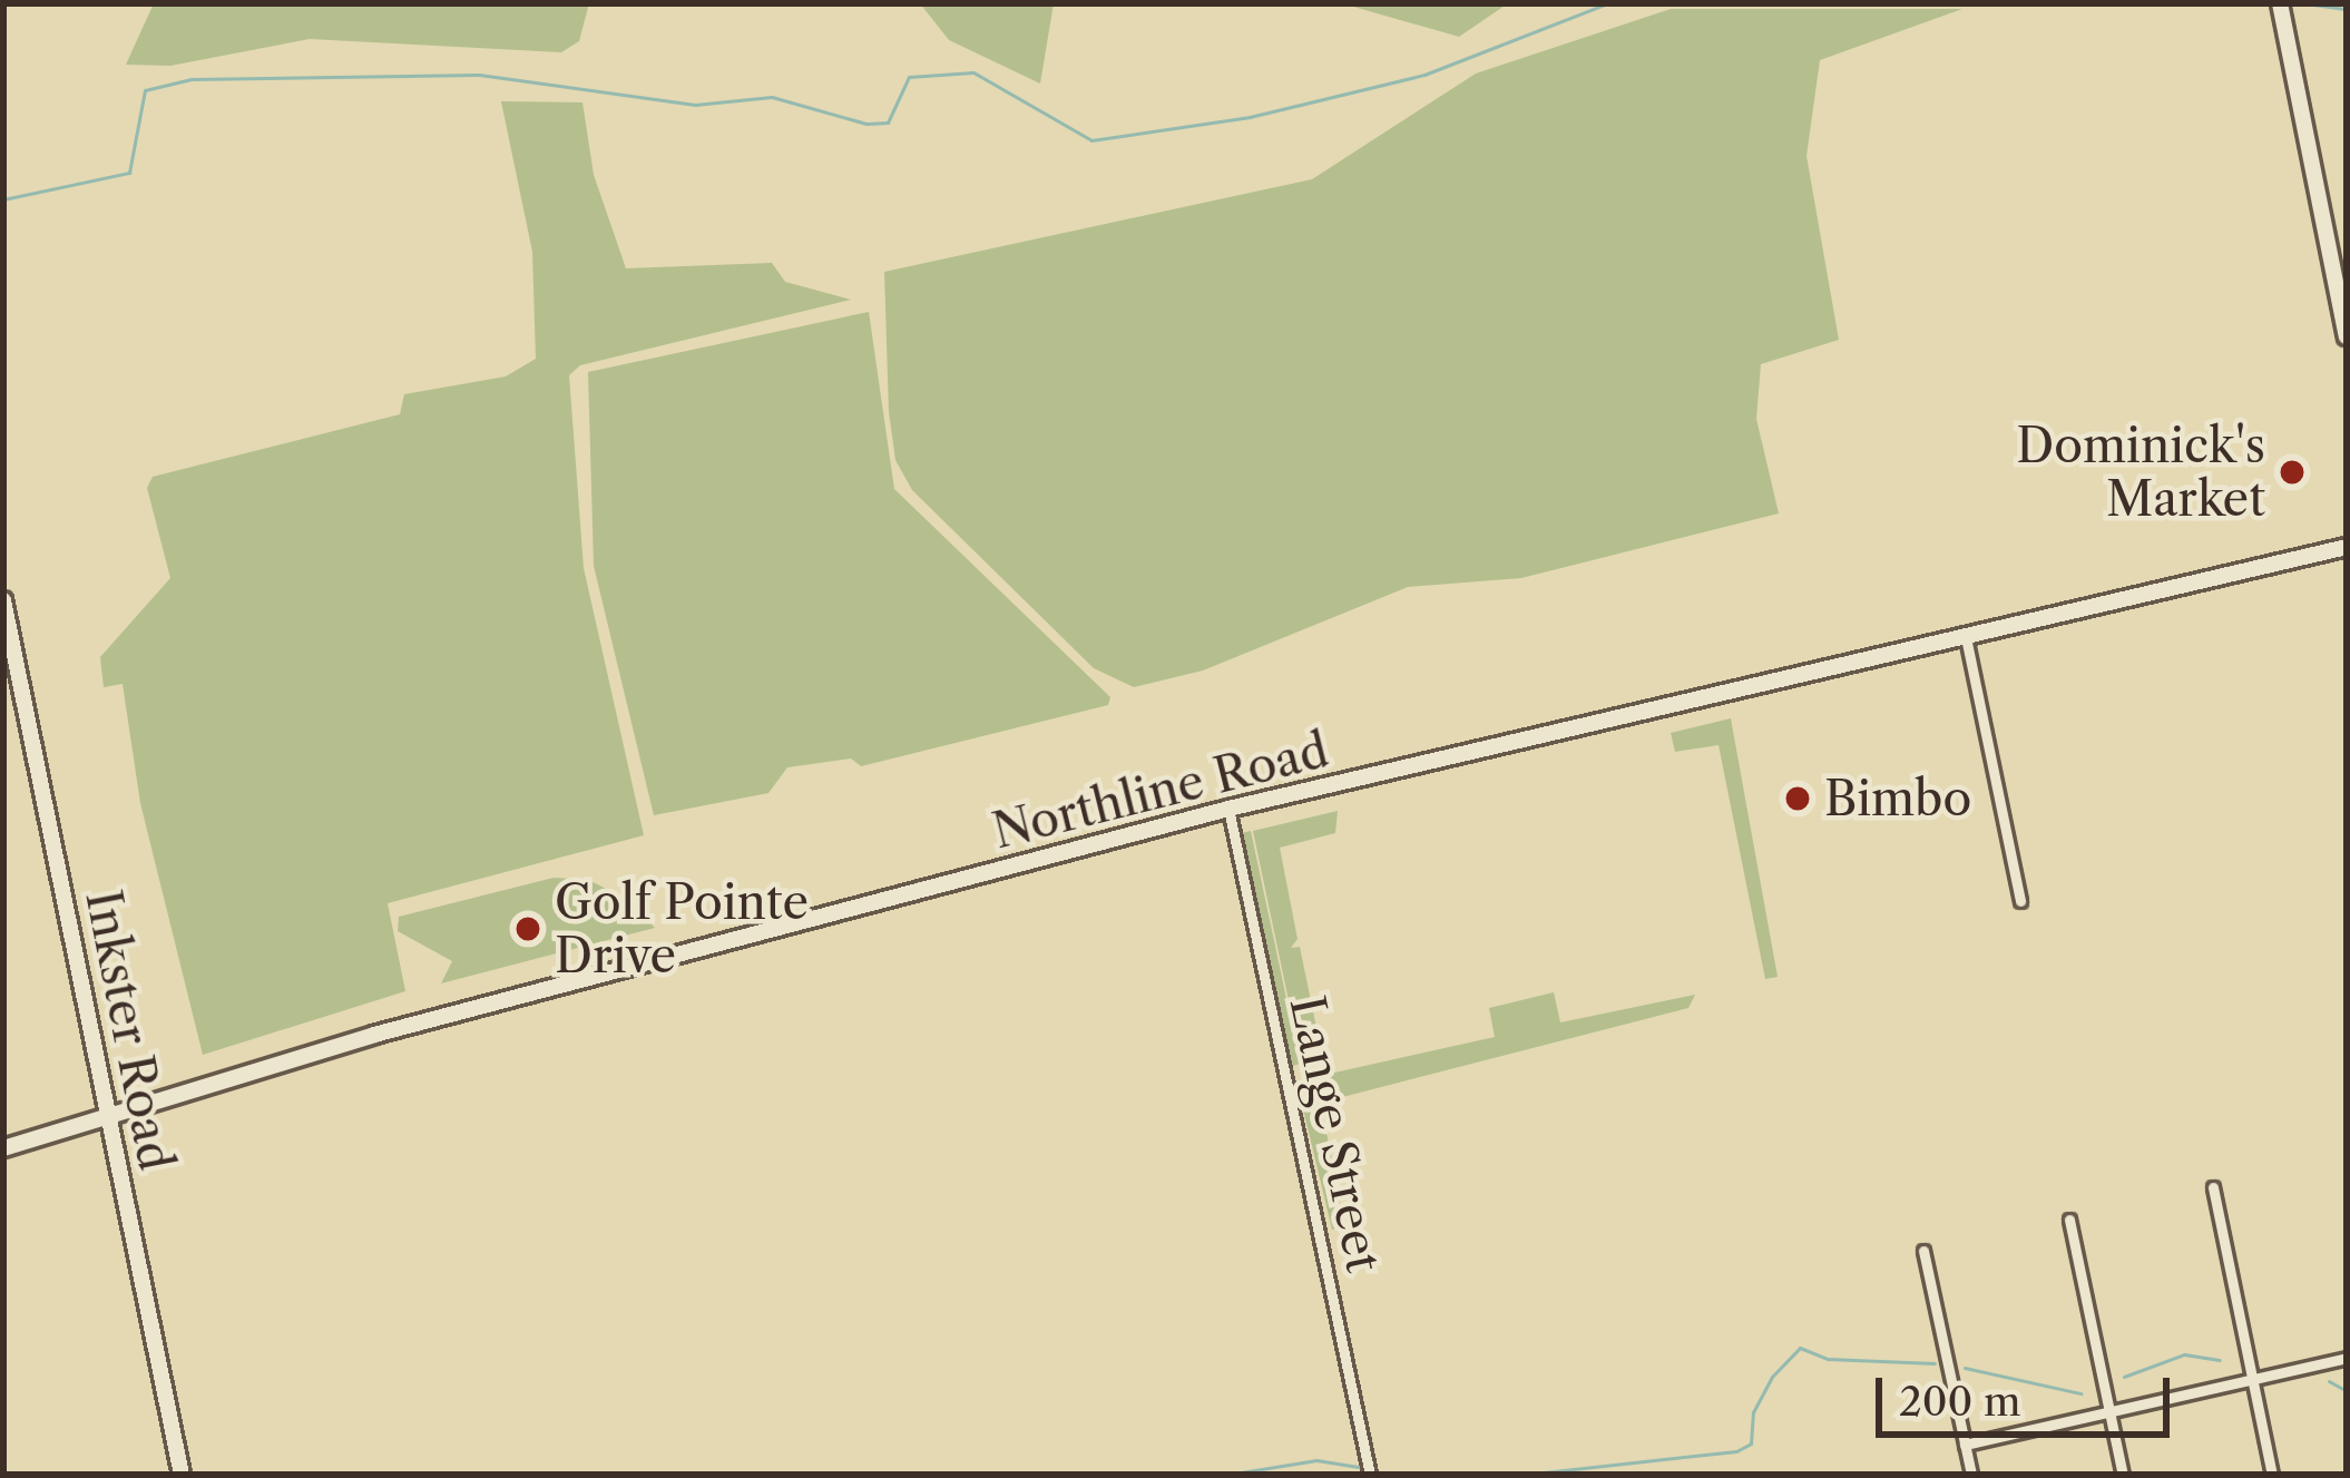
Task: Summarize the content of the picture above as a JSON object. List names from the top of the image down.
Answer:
{
  "streets": {
    "main road": ["Northline Road", "Inkster Road"],
    "street": ["Lange Street"]
  },
  "crossings": [
    ["Northline Road", "Inkster Road"],
    ["Northline Road", "Lange Street"]
  ],
  "places": ["Dominick's Market", "Bimbo", "Golf Pointe Drive"],
  "scale_bar": "200 m"
}
